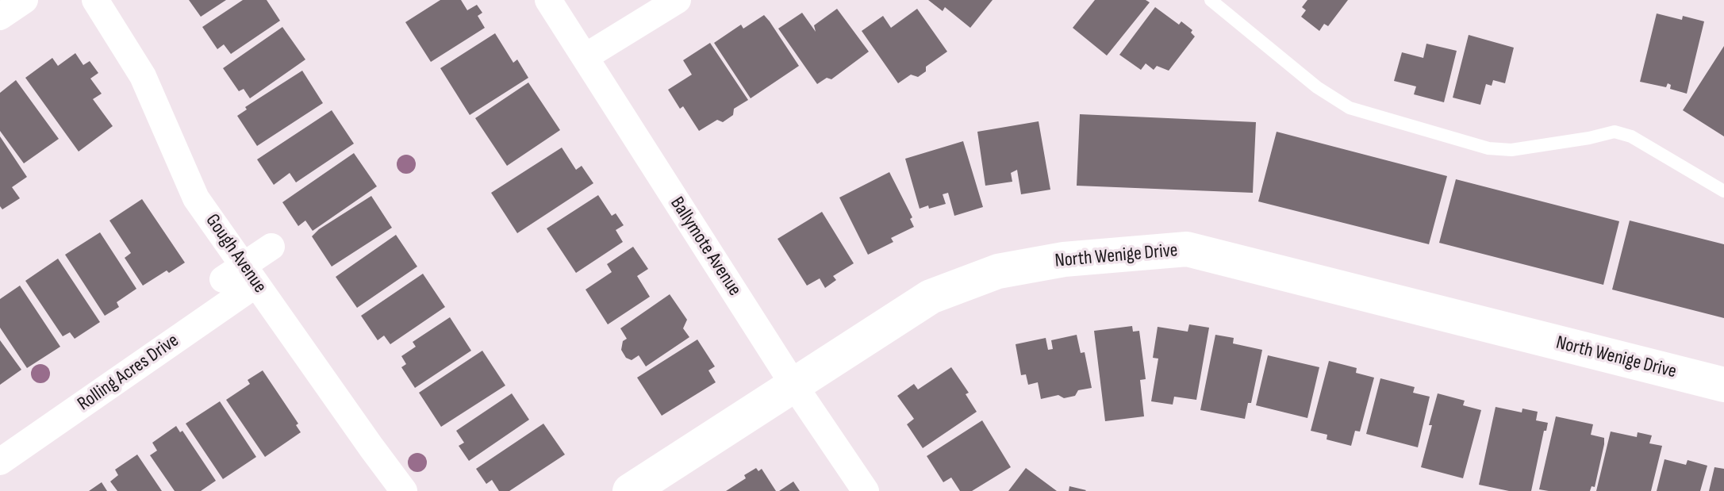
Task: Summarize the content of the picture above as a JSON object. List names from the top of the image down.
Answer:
{
  "streets": {
    "street": [
      "Ballymote Avenue",
      "Gough Avenue",
      "North Wenige Drive",
      "Rolling Acres Drive"
    ]
  },
  "crossings": [
    ["Ballymote Avenue", "North Wenige Drive"],
    ["Gough Avenue", "Rolling Acres Drive"]
  ]
}
